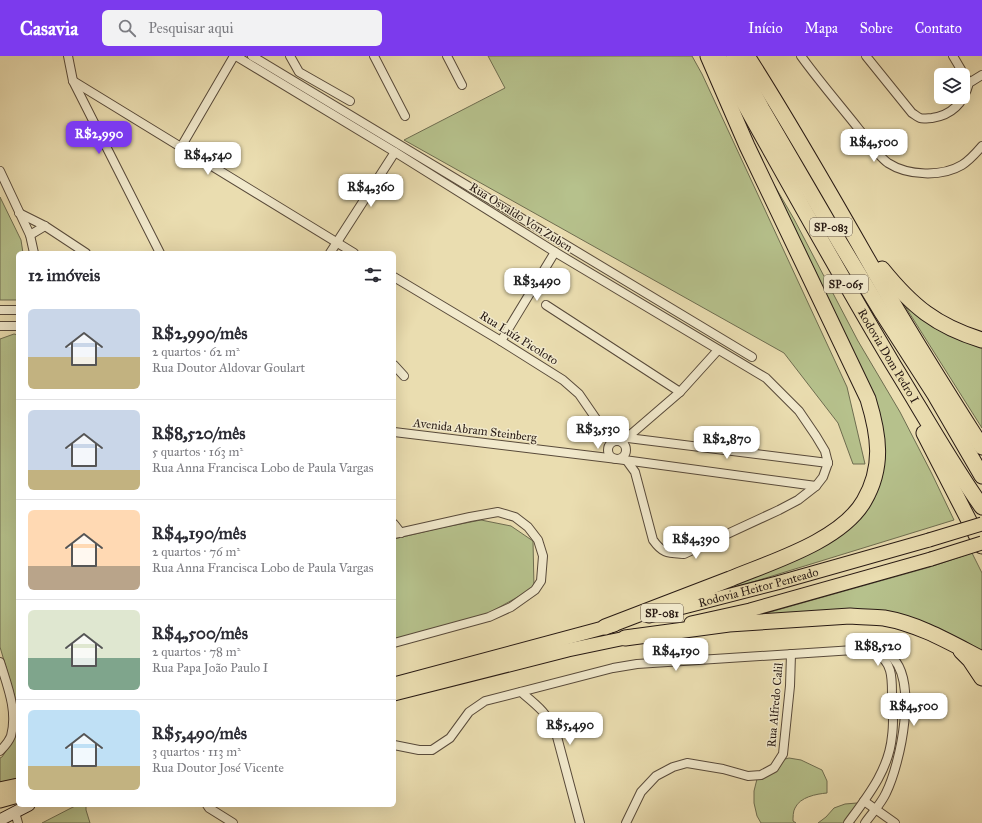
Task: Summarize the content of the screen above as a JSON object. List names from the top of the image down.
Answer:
{
  "streets": {
    "highway": ["SP-083", "SP-065", "Rodovia Dom Pedro I"],
    "main road": ["Rodovia Heitor Penteado", "SP-081"],
    "street": [
      "Rua Osvaldo Von Zuben",
      "Rua Luíz Picoloto",
      "Avenida Abram Steinberg",
      "Rua Alfredo Calil"
    ]
  },
  "crossings": [
    ["SP-083", "Rodovia Dom Pedro I"],
    ["SP-083", "Rodovia Heitor Penteado"],
    ["Rua Luíz Picoloto", "Avenida Abram Steinberg"]
  ],
  "page": {
    "header": "Casavia",
    "search": "Pesquisar aqui",
    "nav": [
      "Início",
      "Mapa",
      "Sobre",
      "Contato"
    ],
    "price": [
      "R$2,990",
      "R$4,500",
      "R$4,540",
      "R$4,360",
      "R$3,490",
      "R$3,530",
      "R$2,870",
      "R$4,390",
      "R$8,520",
      "R$4,190",
      "R$4,500",
      "R$5,490"
    ],
    "heading": "12 imóveis",
    "list": [
      {
        "name": "R$2,990/mês",
        "note": "2 quartos · 62 m² · Rua Doutor Aldovar Goulart"
      },
      {
        "name": "R$8,520/mês",
        "note": "5 quartos · 163 m² · Rua Anna Francisca Lobo de Paula Vargas"
      },
      {
        "name": "R$4,190/mês",
        "note": "2 quartos · 76 m² · Rua Anna Francisca Lobo de Paula Vargas"
      },
      {
        "name": "R$4,500/mês",
        "note": "2 quartos · 78 m² · Rua Papa João Paulo I"
      },
      {
        "name": "R$5,490/mês",
        "note": "3 quartos · 113 m² · Rua Doutor José Vicente"
      }
    ]
  }
}
